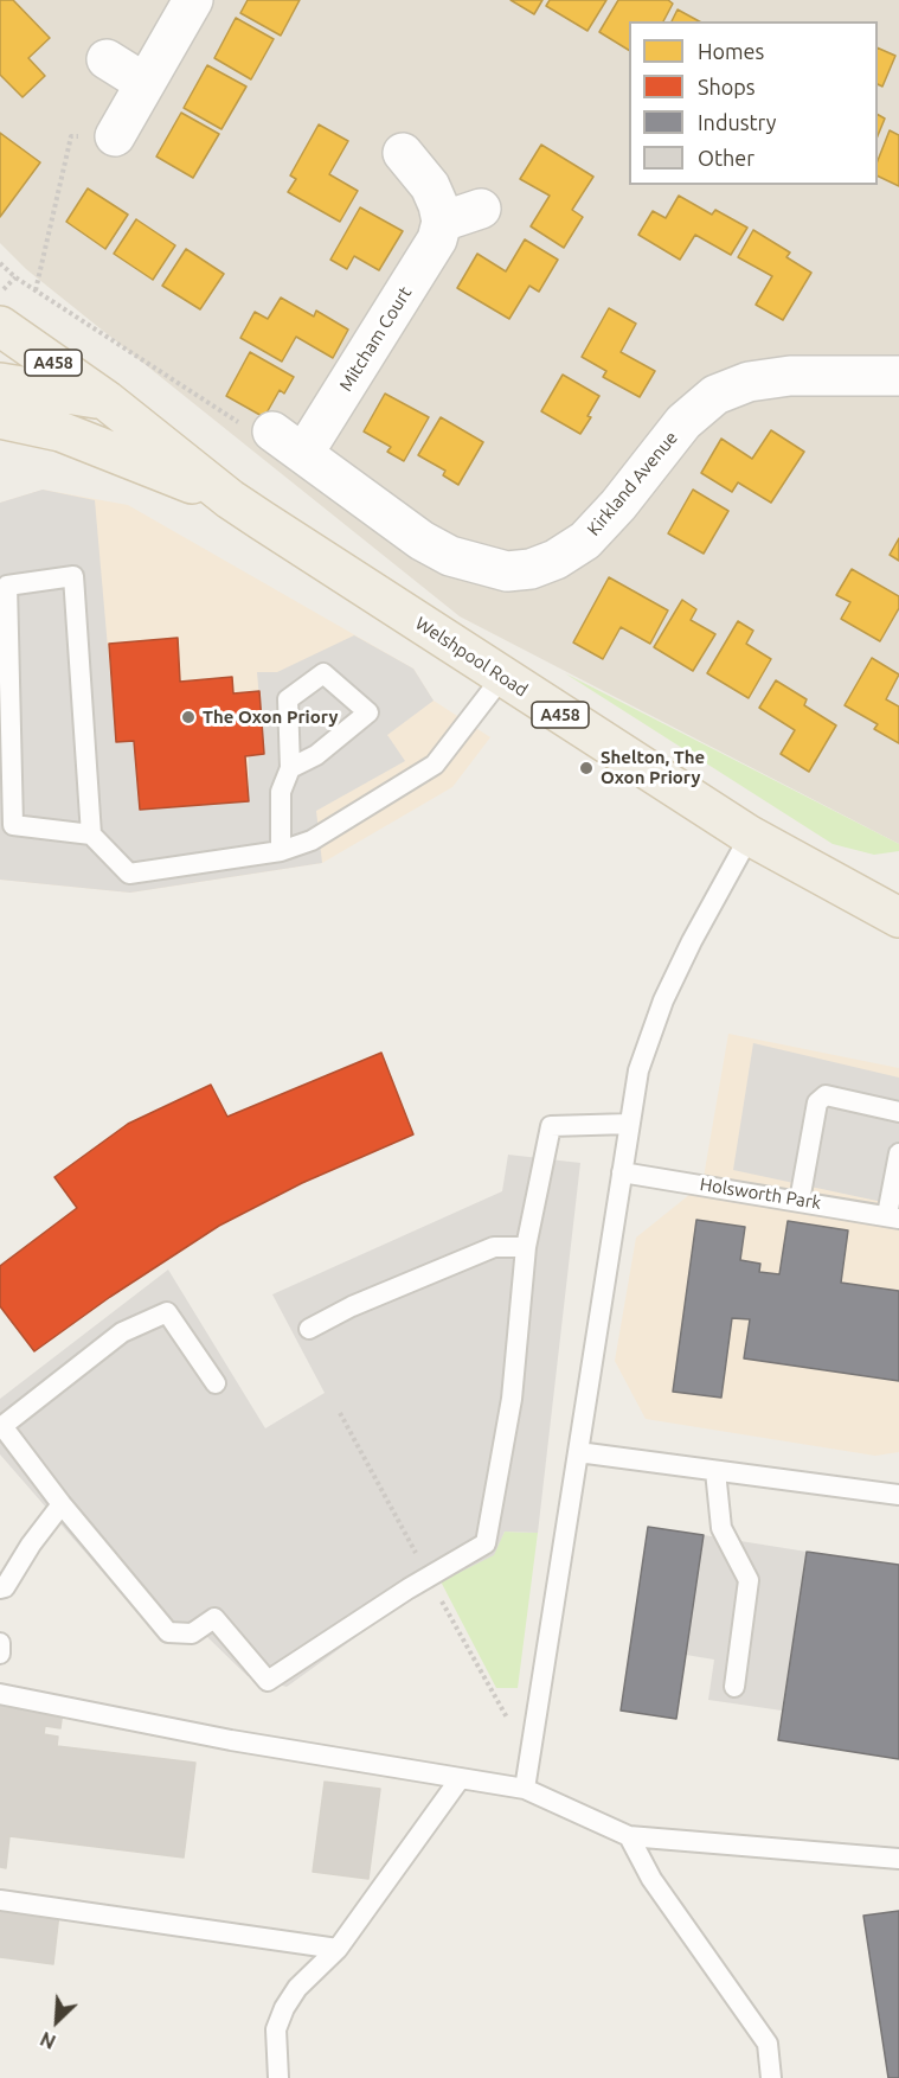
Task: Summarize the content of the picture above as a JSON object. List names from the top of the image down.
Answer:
{
  "streets": {
    "main road": ["A458", "Welshpool Road"],
    "street": ["Mitcham Court", "Kirkland Avenue"],
    "lane": ["Holsworth Park"]
  },
  "crossings": [
    ["Mitcham Court", "Kirkland Avenue"]
  ],
  "places": ["The Oxon Priory", "Shelton, The Oxon Priory"],
  "legend": [
    "Homes",
    "Shops",
    "Industry",
    "Other"
  ],
  "north": "bottom left"
}
